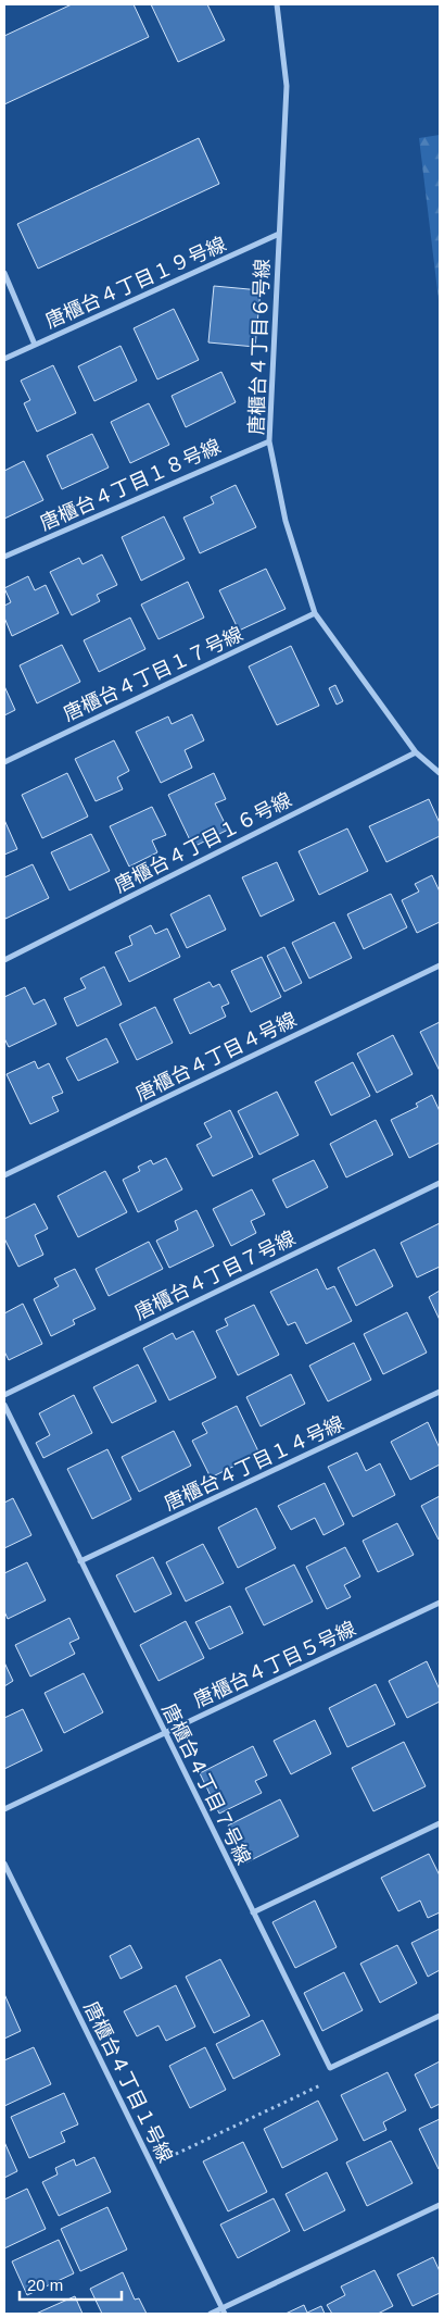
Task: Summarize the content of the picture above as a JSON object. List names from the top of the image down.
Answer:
{
  "streets": {
    "street": [
      "唐櫃台４丁目１９号線",
      "唐櫃台４丁目６号線",
      "唐櫃台４丁目１８号線",
      "唐櫃台４丁目１７号線",
      "唐櫃台４丁目１６号線",
      "唐櫃台４丁目４号線",
      "唐櫃台４丁目７号線",
      "唐櫃台４丁目１４号線",
      "唐櫃台４丁目５号線",
      "唐櫃台４丁目１号線"
    ]
  },
  "crossings": [
    ["唐櫃台４丁目１９号線", "唐櫃台４丁目６号線"],
    ["唐櫃台４丁目６号線", "唐櫃台４丁目１８号線"],
    ["唐櫃台４丁目６号線", "唐櫃台４丁目１７号線"],
    ["唐櫃台４丁目６号線", "唐櫃台４丁目１６号線"],
    ["唐櫃台４丁目７号線", "唐櫃台４丁目１４号線"],
    ["唐櫃台４丁目７号線", "唐櫃台４丁目５号線"]
  ],
  "scale_bar": "20 m"
}
